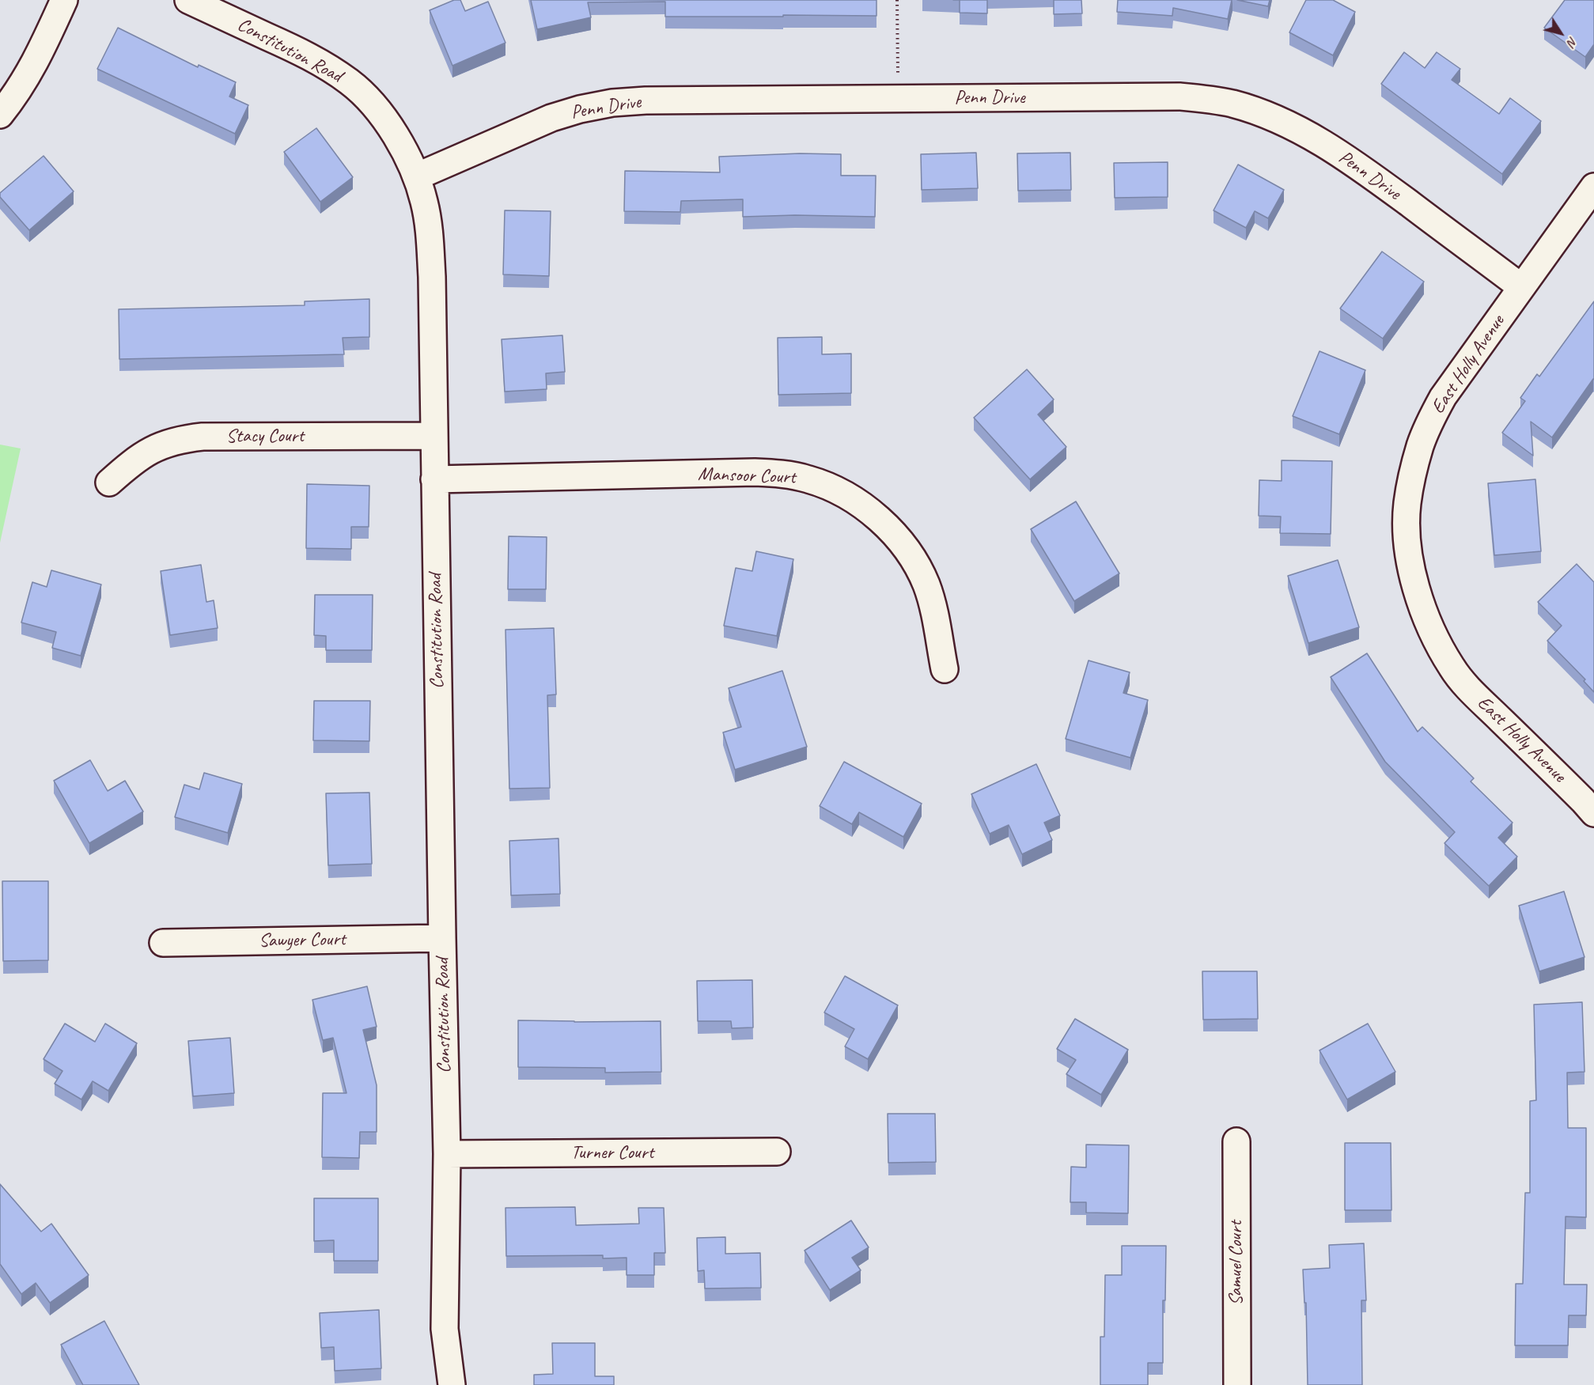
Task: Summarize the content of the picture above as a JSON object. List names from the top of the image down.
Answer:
{
  "streets": {
    "street": [
      "Constitution Road",
      "Penn Drive",
      "East Holly Avenue",
      "Stacy Court",
      "Mansoor Court",
      "Sawyer Court",
      "Turner Court",
      "Samuel Court"
    ]
  },
  "crossings": [
    ["Constitution Road", "Penn Drive"],
    ["Constitution Road", "Stacy Court"],
    ["Constitution Road", "Mansoor Court"],
    ["Constitution Road", "Sawyer Court"],
    ["Constitution Road", "Turner Court"],
    ["Penn Drive", "East Holly Avenue"]
  ],
  "north": "bottom right"
}
